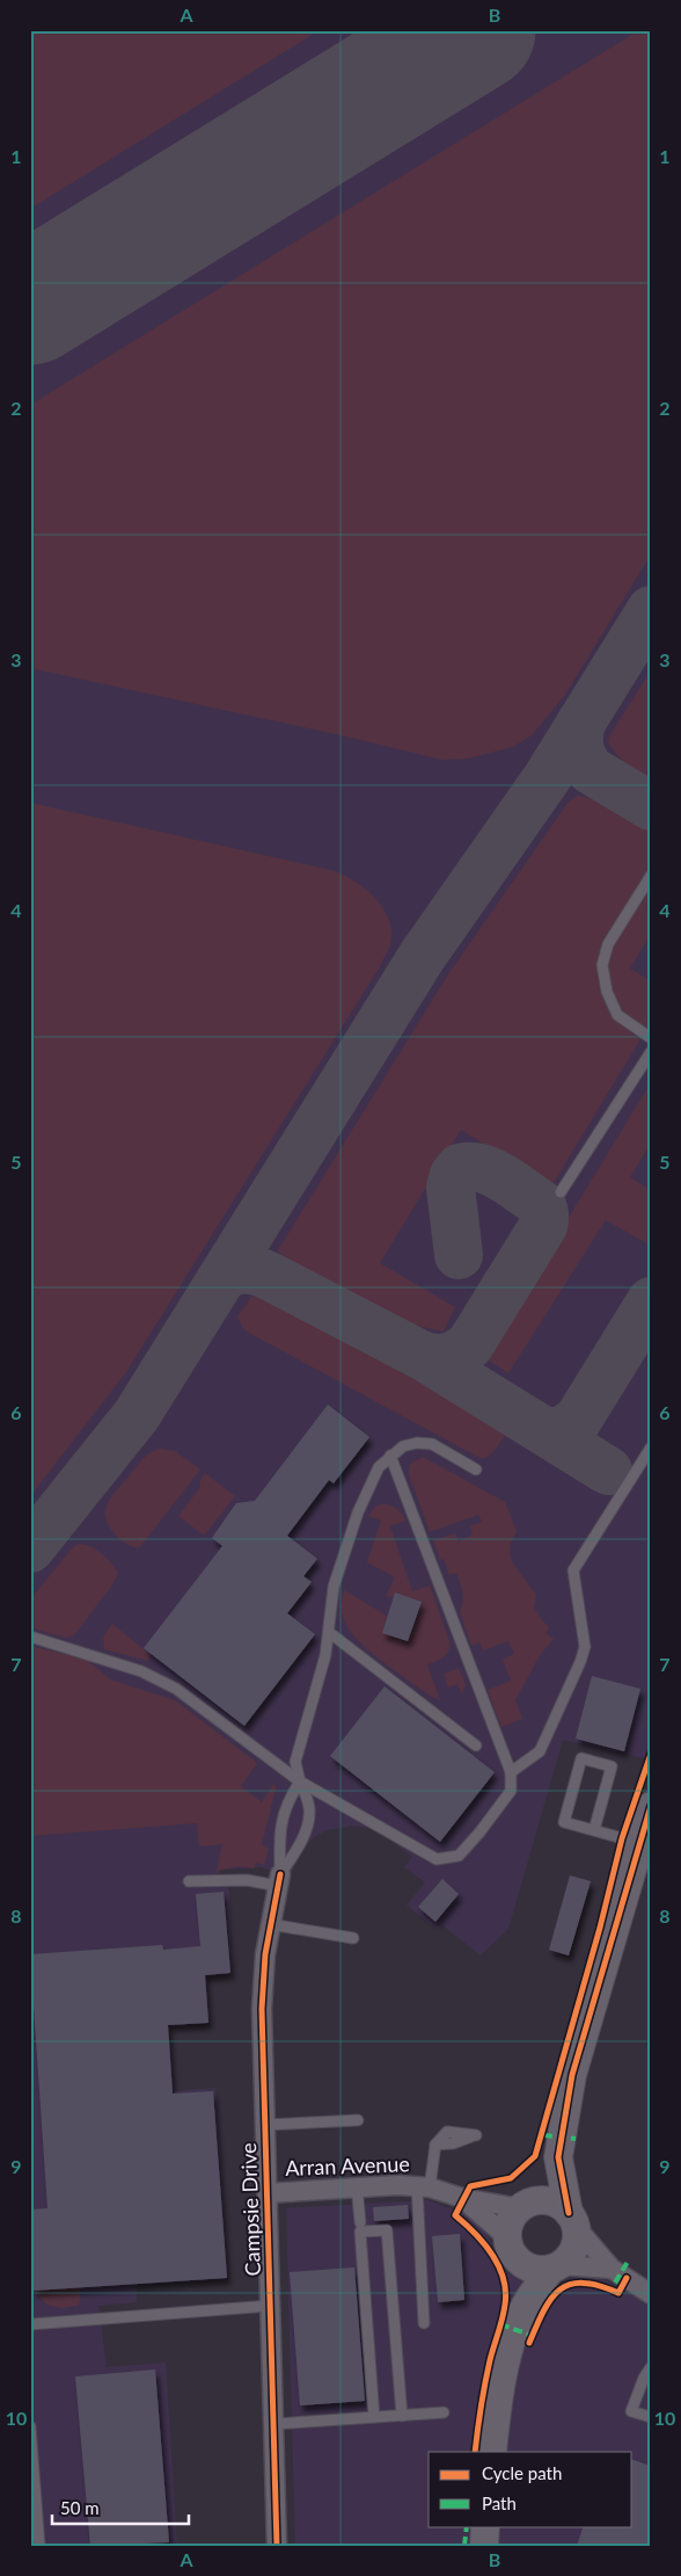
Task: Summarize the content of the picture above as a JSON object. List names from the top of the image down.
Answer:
{
  "streets": {
    "street": ["Arran Avenue", "Campsie Drive"]
  },
  "crossings": [
    ["Arran Avenue", "Campsie Drive"]
  ],
  "legend": ["Cycle path", "Path"],
  "scale_bar": "50 m",
  "grid": {
    "columns": ["A", "B"],
    "rows": [
      "1",
      "2",
      "3",
      "4",
      "5",
      "6",
      "7",
      "8",
      "9",
      "10"
    ]
  }
}
